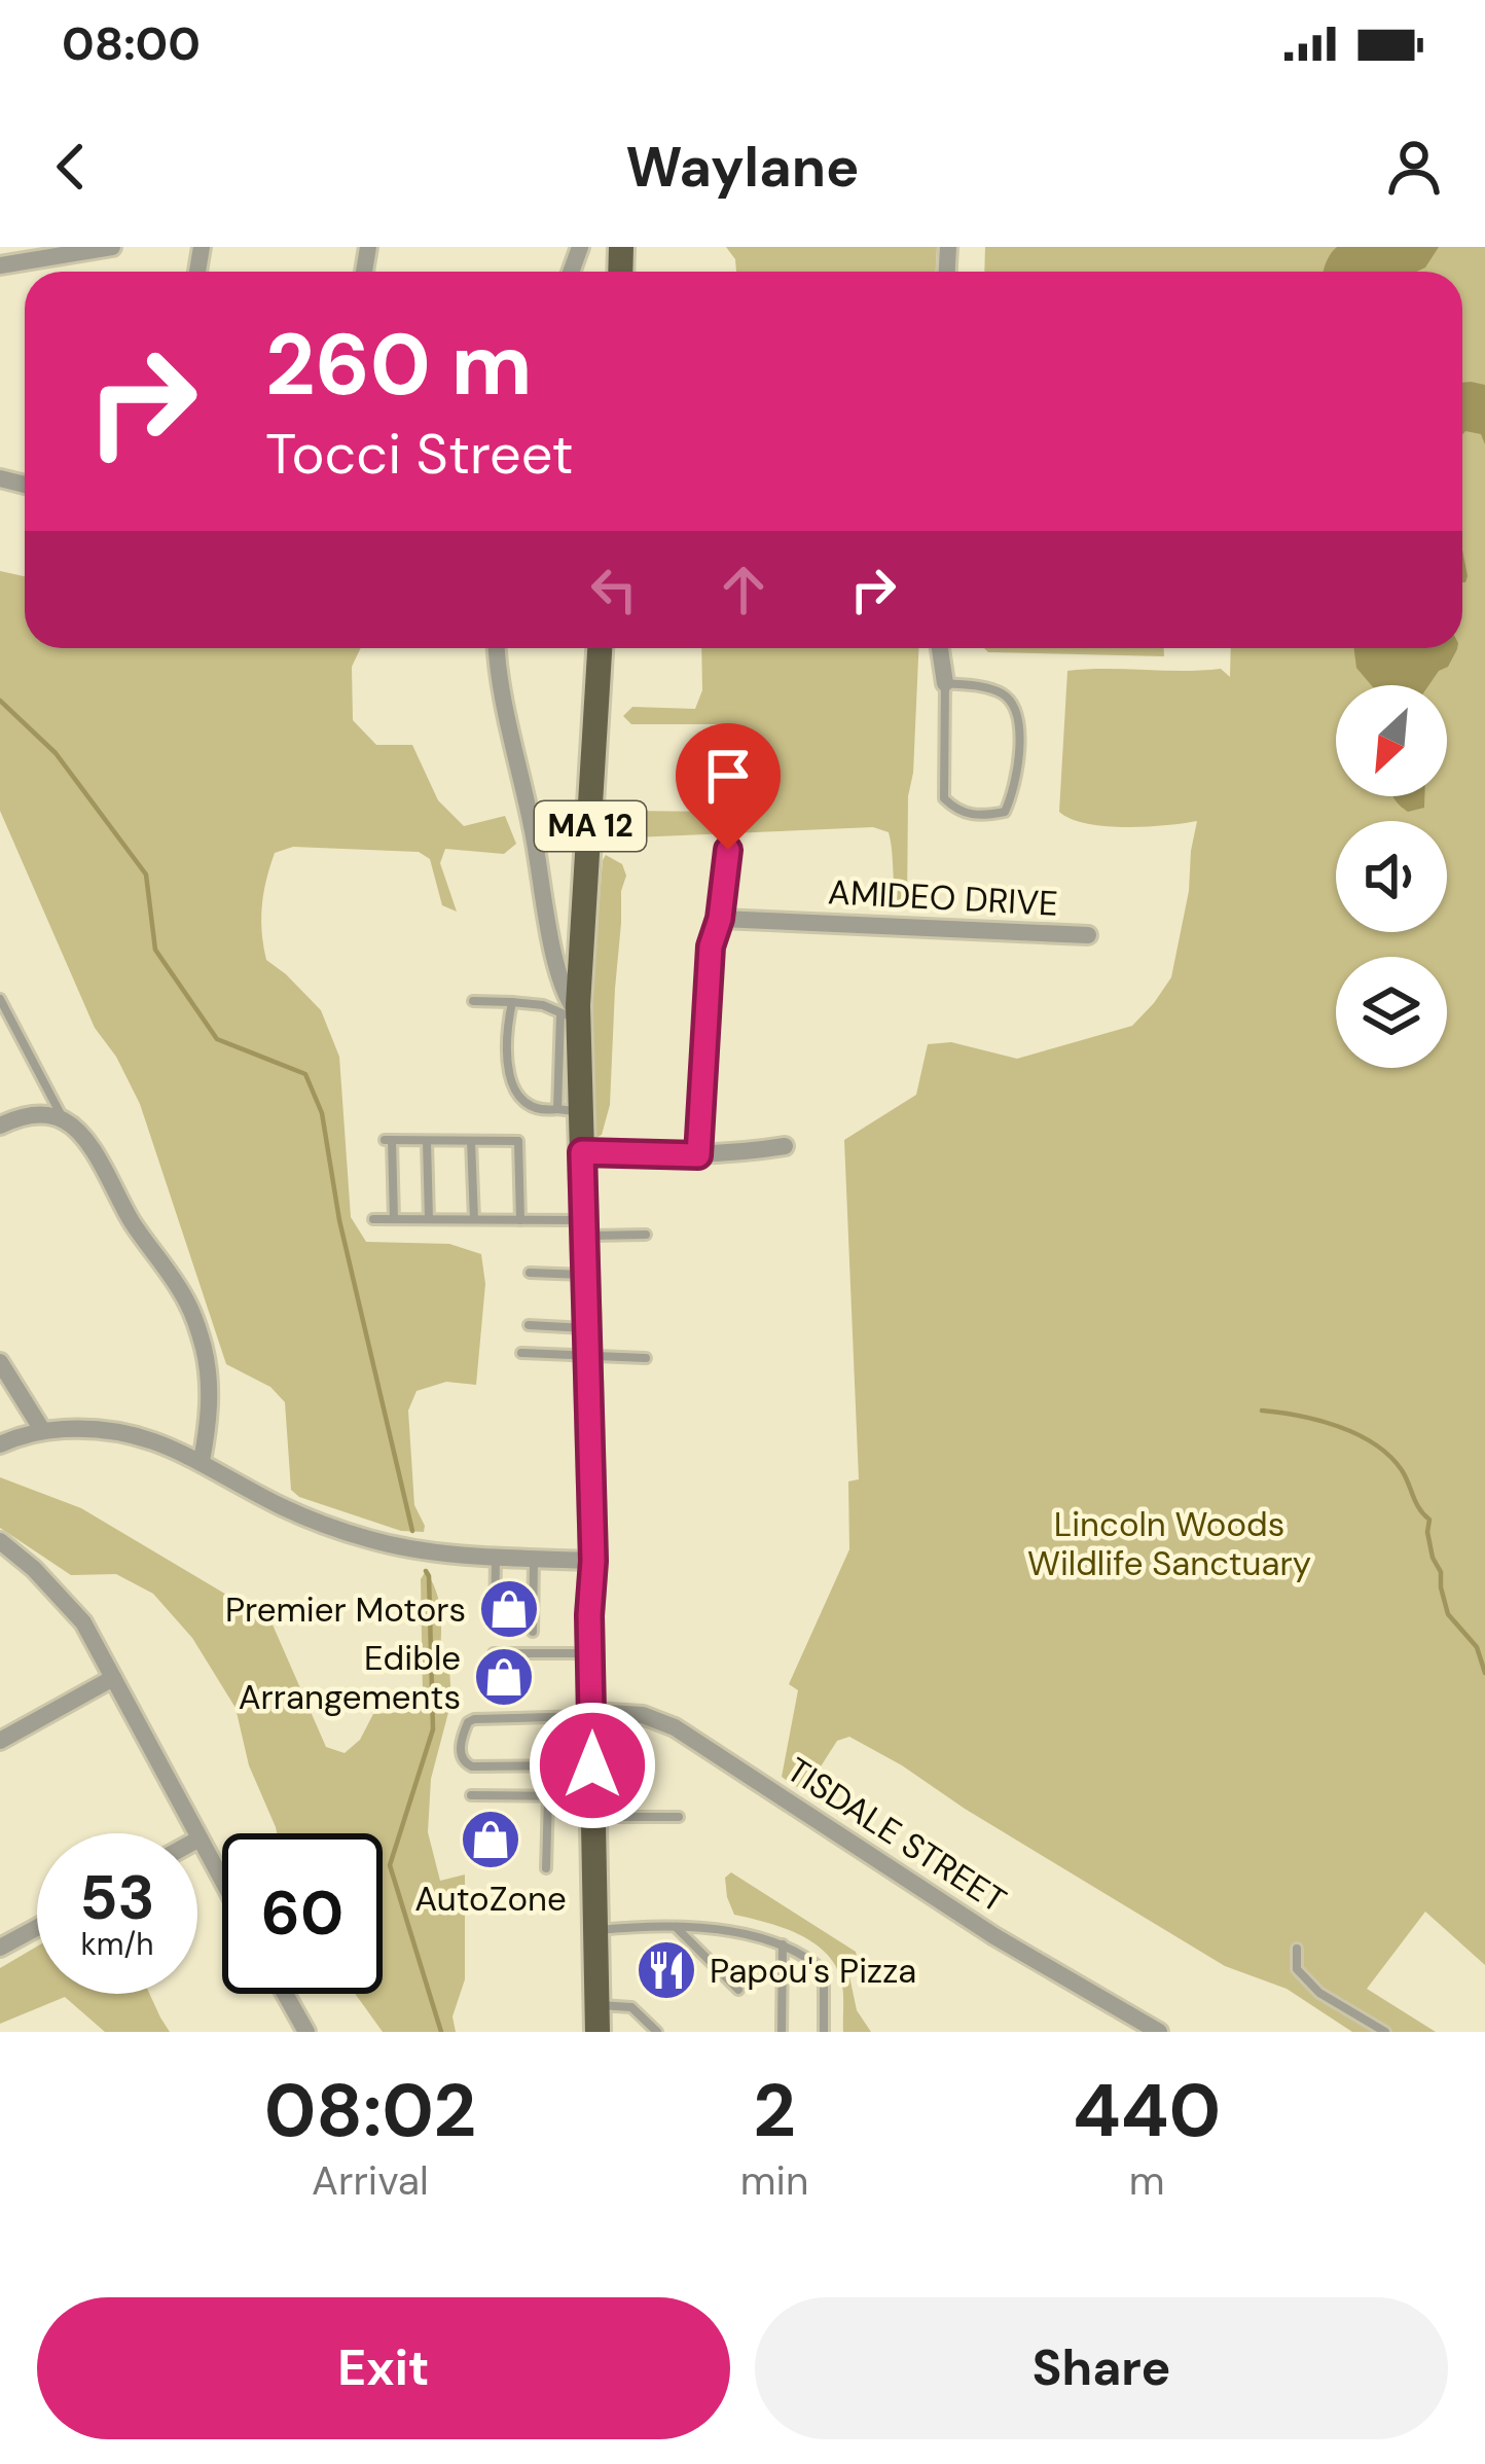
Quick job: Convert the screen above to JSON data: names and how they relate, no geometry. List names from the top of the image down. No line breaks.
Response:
{"streets":{"main road":["MA 12"],"street":["AMIDEO DRIVE","TISDALE STREET"]},"crossings":[["MA 12","TISDALE STREET"]],"parks":["Lincoln Woods Wildlife Sanctuary"],"places":{"shop":["Premier Motors","Edible Arrangements","AutoZone"],"restaurant":["Papou's Pizza"]},"north":"bottom left","page":{"status":"08:00","header":"Waylane","turn":["260 m","Tocci Street"],"speed":"53 km/h","limit":"60","eta":["08:02","Arrival","2","min","440","m"],"buttons":["Exit","Share"]}}
